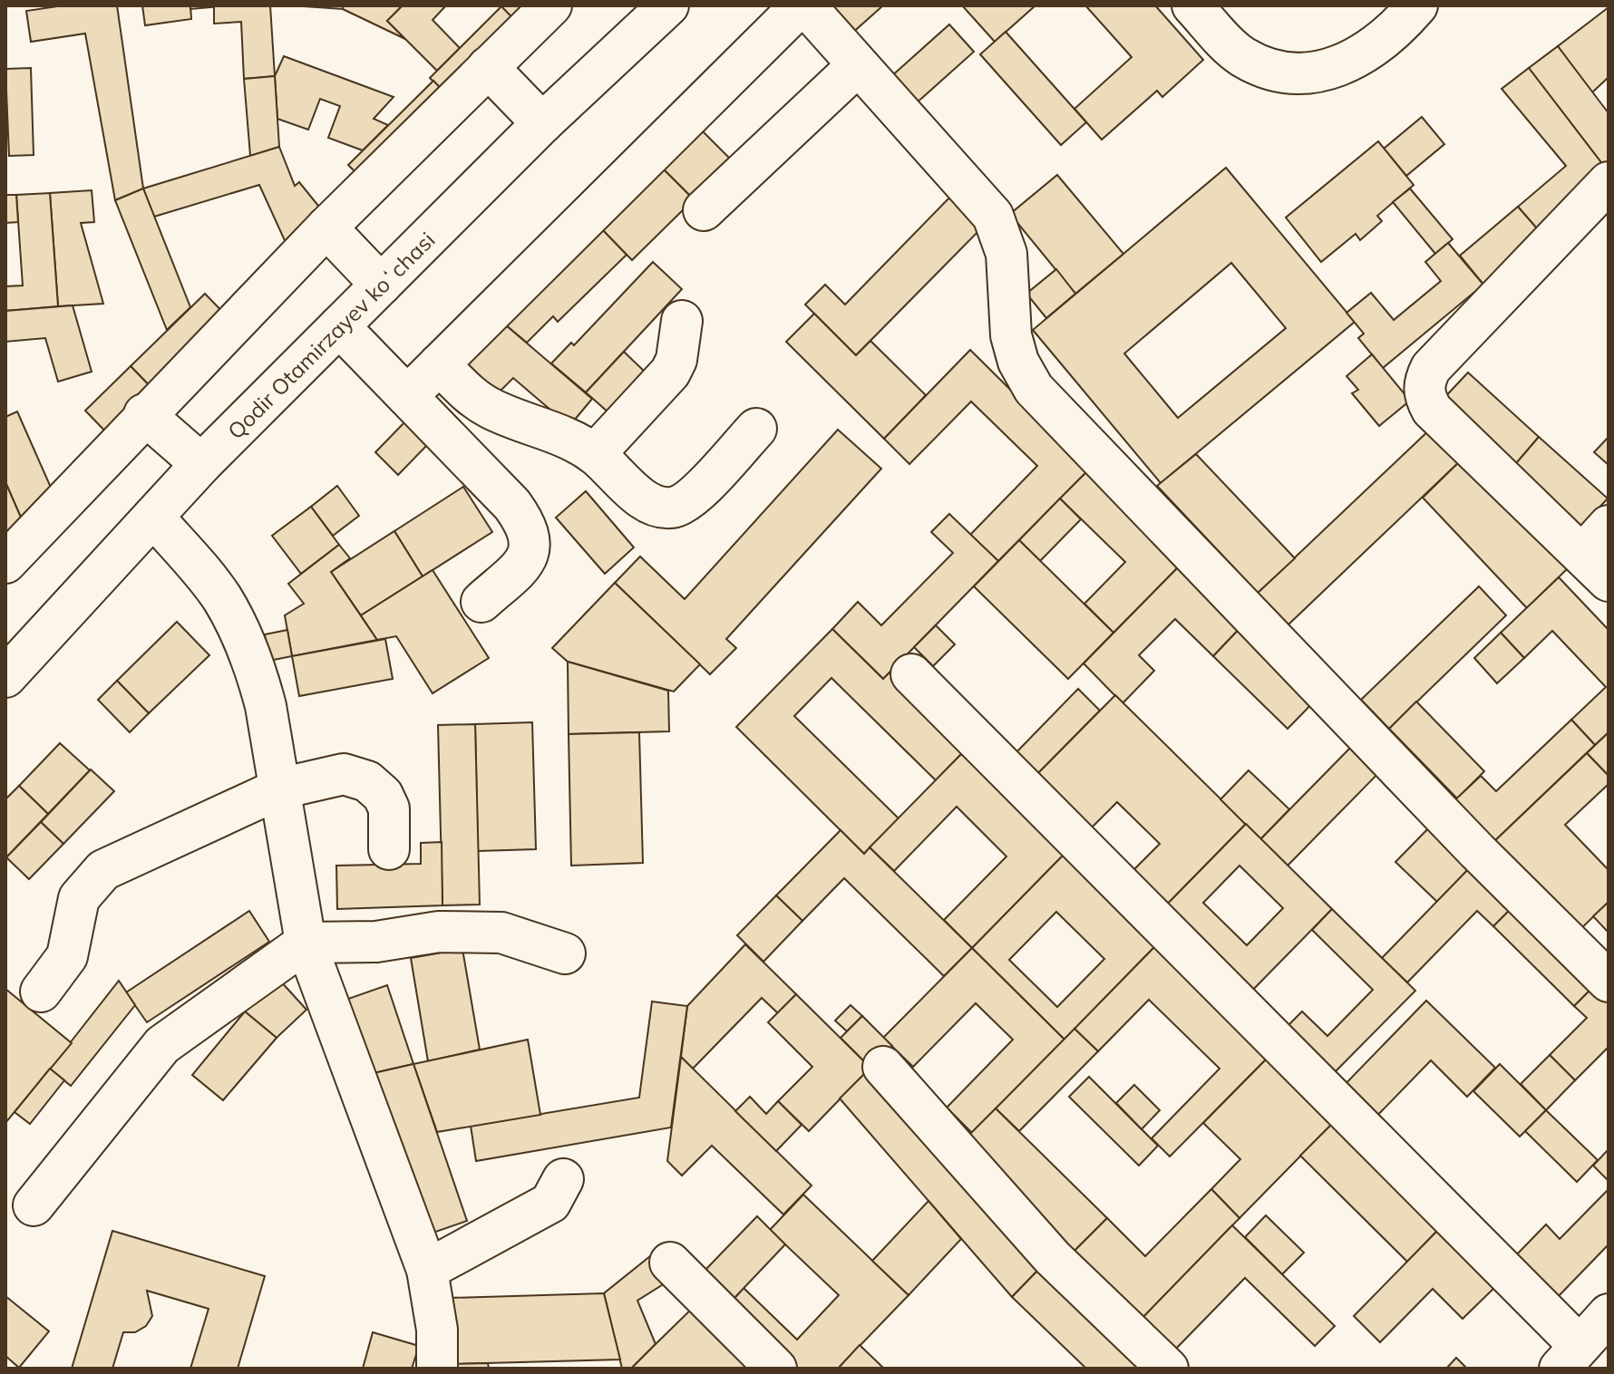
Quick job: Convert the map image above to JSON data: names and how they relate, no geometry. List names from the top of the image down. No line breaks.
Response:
{"streets":{"street":["Qodir Otamirzayev koʻchasi"]}}
